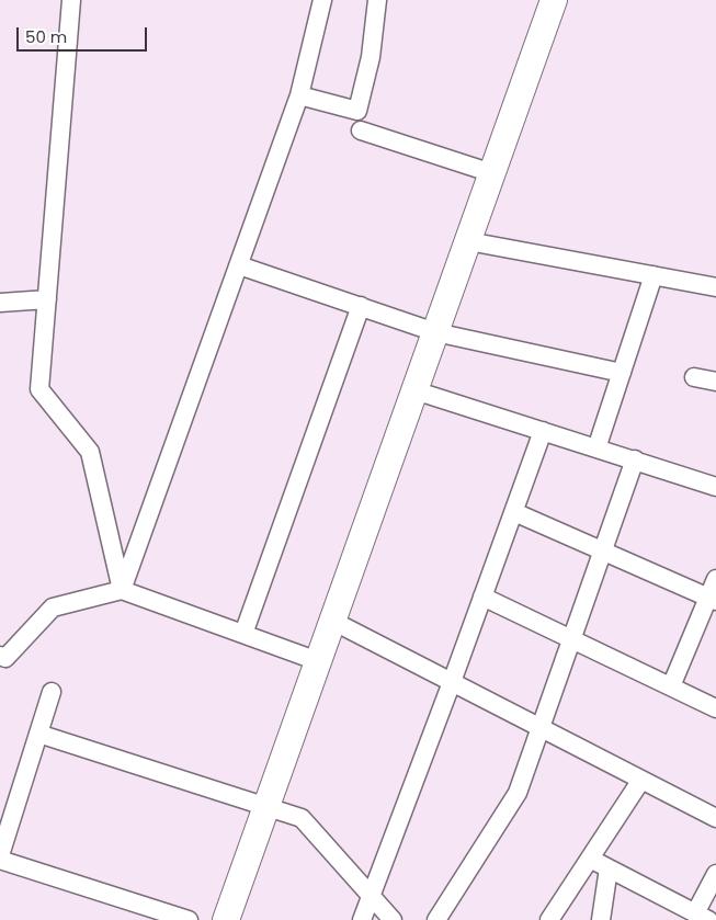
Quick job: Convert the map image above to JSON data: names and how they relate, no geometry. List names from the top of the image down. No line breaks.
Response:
{"scale_bar":"50 m"}
